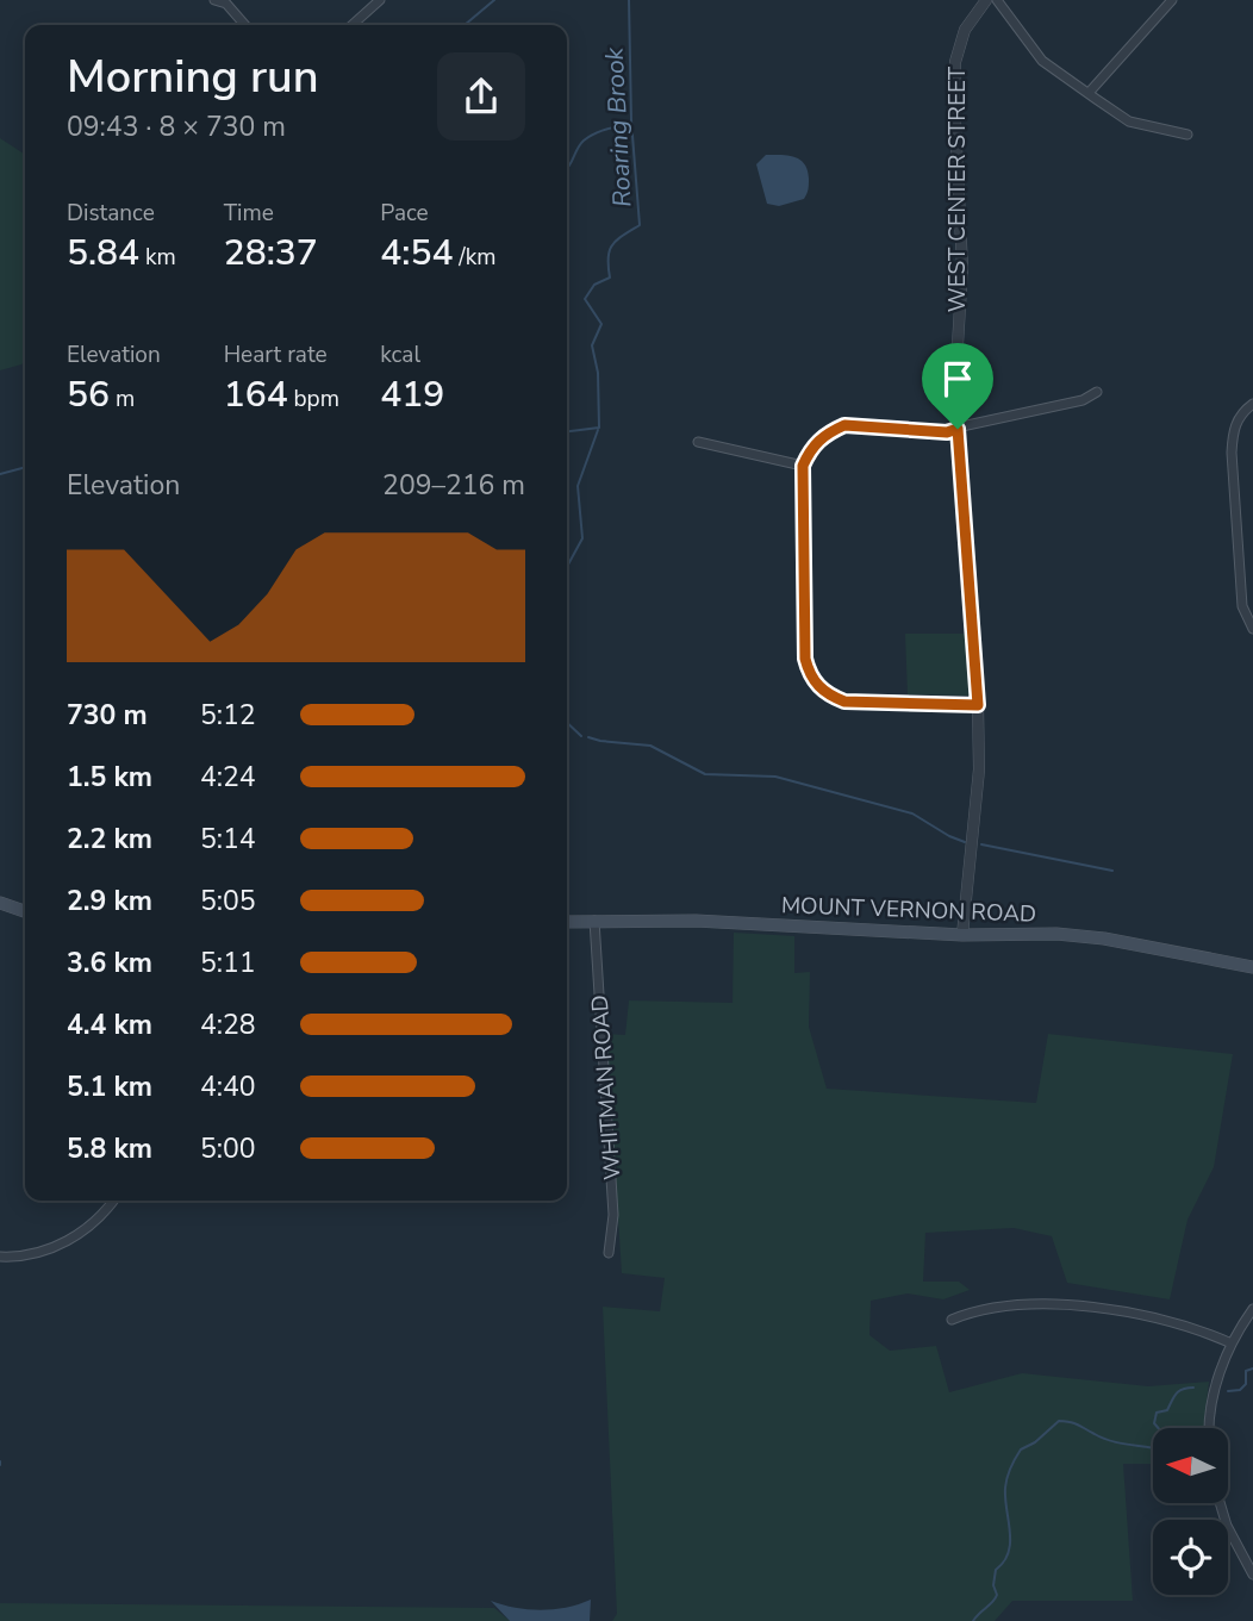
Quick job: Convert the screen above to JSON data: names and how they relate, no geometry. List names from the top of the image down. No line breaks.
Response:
{"streets":{"main road":["MOUNT VERNON ROAD"],"street":["WEST CENTER STREET","WHITMAN ROAD"]},"crossings":[["WEST CENTER STREET","MOUNT VERNON ROAD"],["MOUNT VERNON ROAD","WHITMAN ROAD"]],"water":["Roaring Brook"],"north":"left","page":{"heading":["Morning run","09:43 · 8 × 730 m"],"stats":[["Distance","5.84 km"],["Time","28:37"],["Pace","4:54 /km"],["Elevation","56 m"],["Heart rate","164 bpm"],["kcal","419"]],"chart":["Elevation","209–216 m"],"list":[{"name":"730 m","note":"5:12"},{"name":"1.5 km","note":"4:24"},{"name":"2.2 km","note":"5:14"},{"name":"2.9 km","note":"5:05"},{"name":"3.6 km","note":"5:11"},{"name":"4.4 km","note":"4:28"},{"name":"5.1 km","note":"4:40"},{"name":"5.8 km","note":"5:00"}]}}
